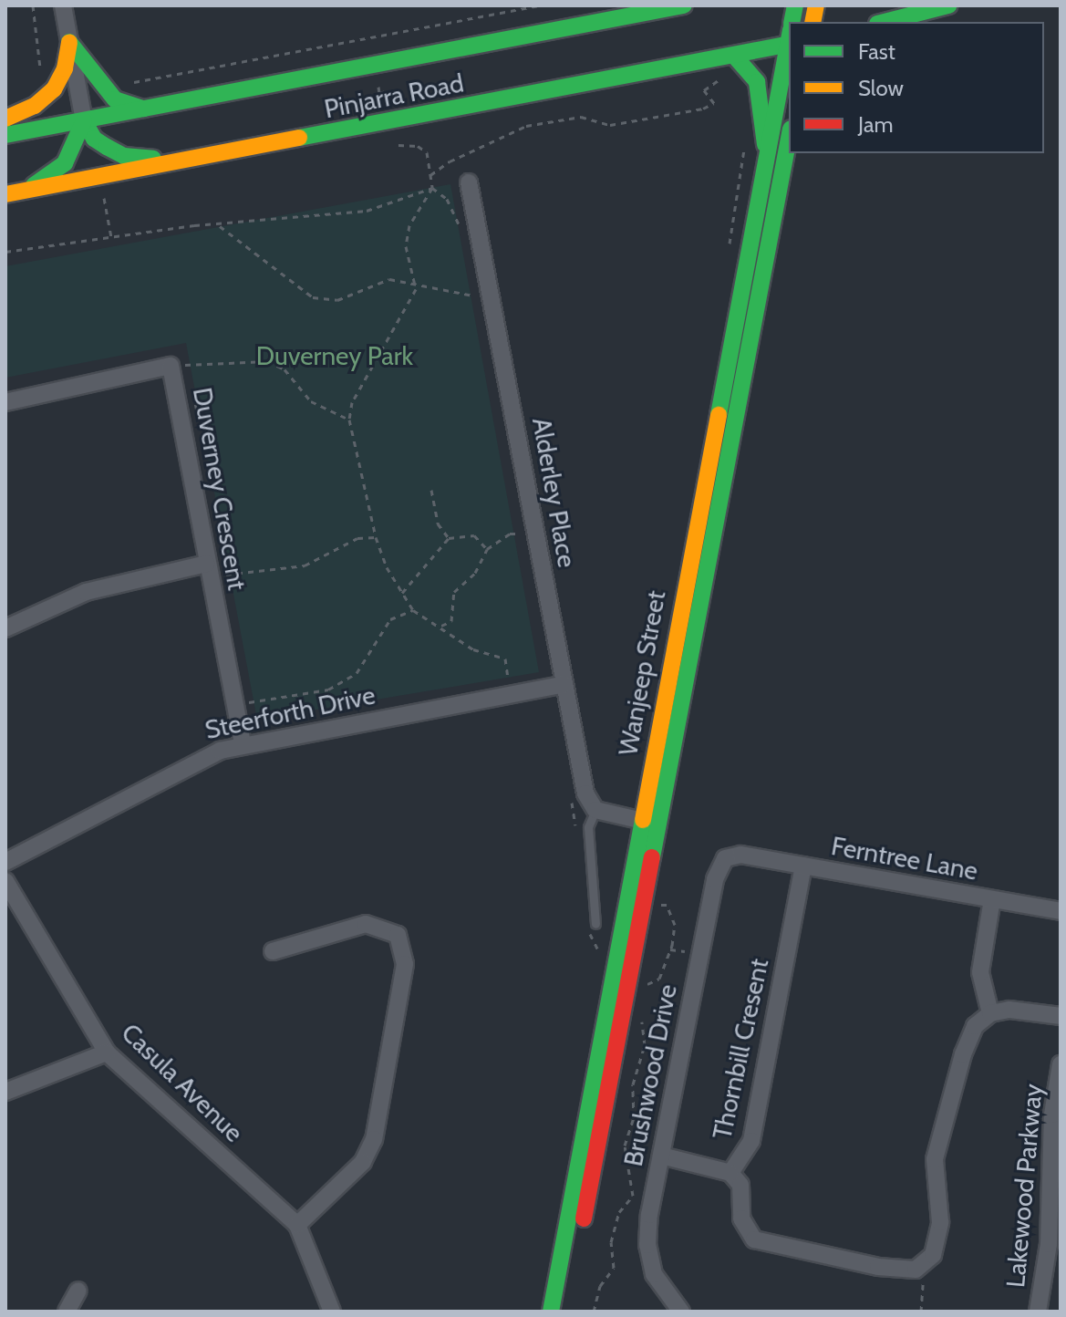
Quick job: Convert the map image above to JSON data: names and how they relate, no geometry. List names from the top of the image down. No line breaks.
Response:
{"streets":{"main road":["Pinjarra Road","Wanjeep Street"],"street":["Duverney Crescent","Alderley Place","Steerforth Drive","Ferntree Lane","Thornbill Cresent","Brushwood Drive","Casula Avenue","Lakewood Parkway"]},"crossings":[["Duverney Crescent","Steerforth Drive"],["Alderley Place","Steerforth Drive"],["Ferntree Lane","Thornbill Cresent"],["Ferntree Lane","Brushwood Drive"]],"parks":["Duverney Park"],"legend":["Fast","Slow","Jam"]}
